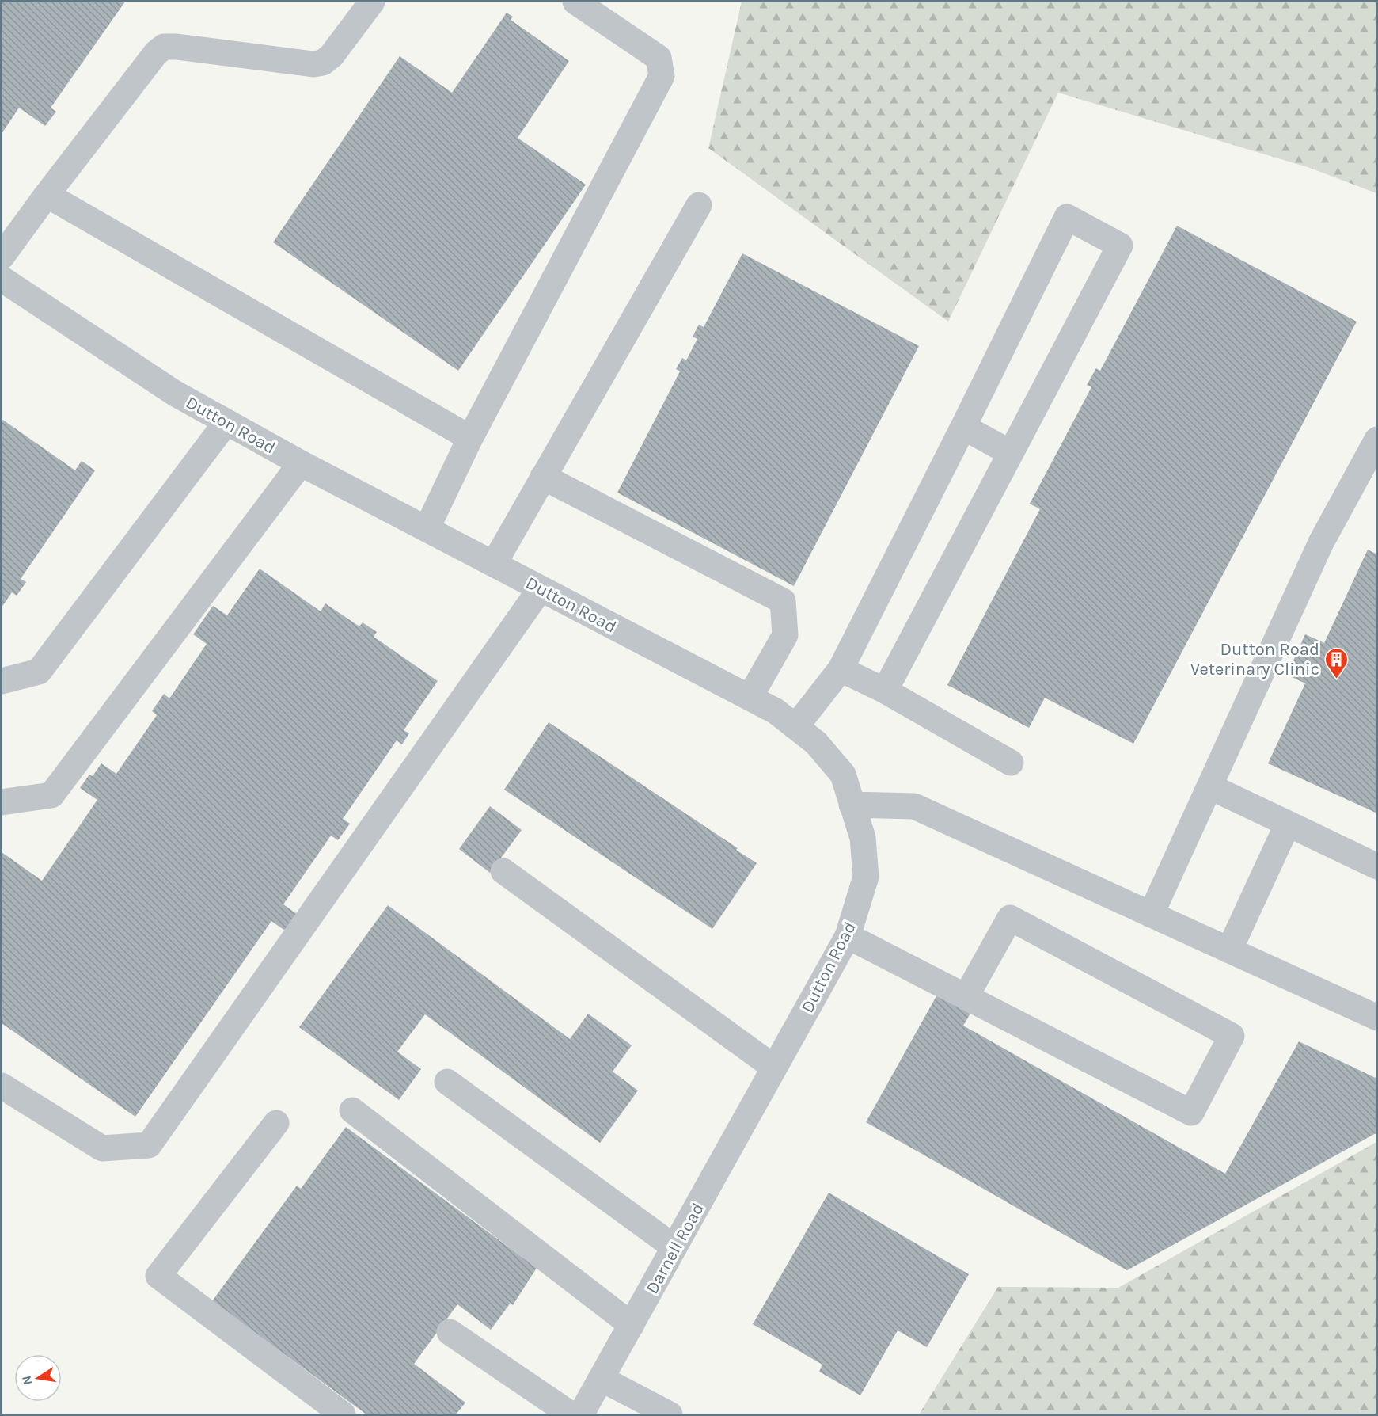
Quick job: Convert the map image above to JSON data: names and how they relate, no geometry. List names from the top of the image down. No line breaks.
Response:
{"streets":{"street":["Dutton Road","Darnell Road"]},"crossings":[["Dutton Road","Darnell Road"]],"places":{"building":["Dutton Road Veterinary Clinic"]},"north":"left"}
